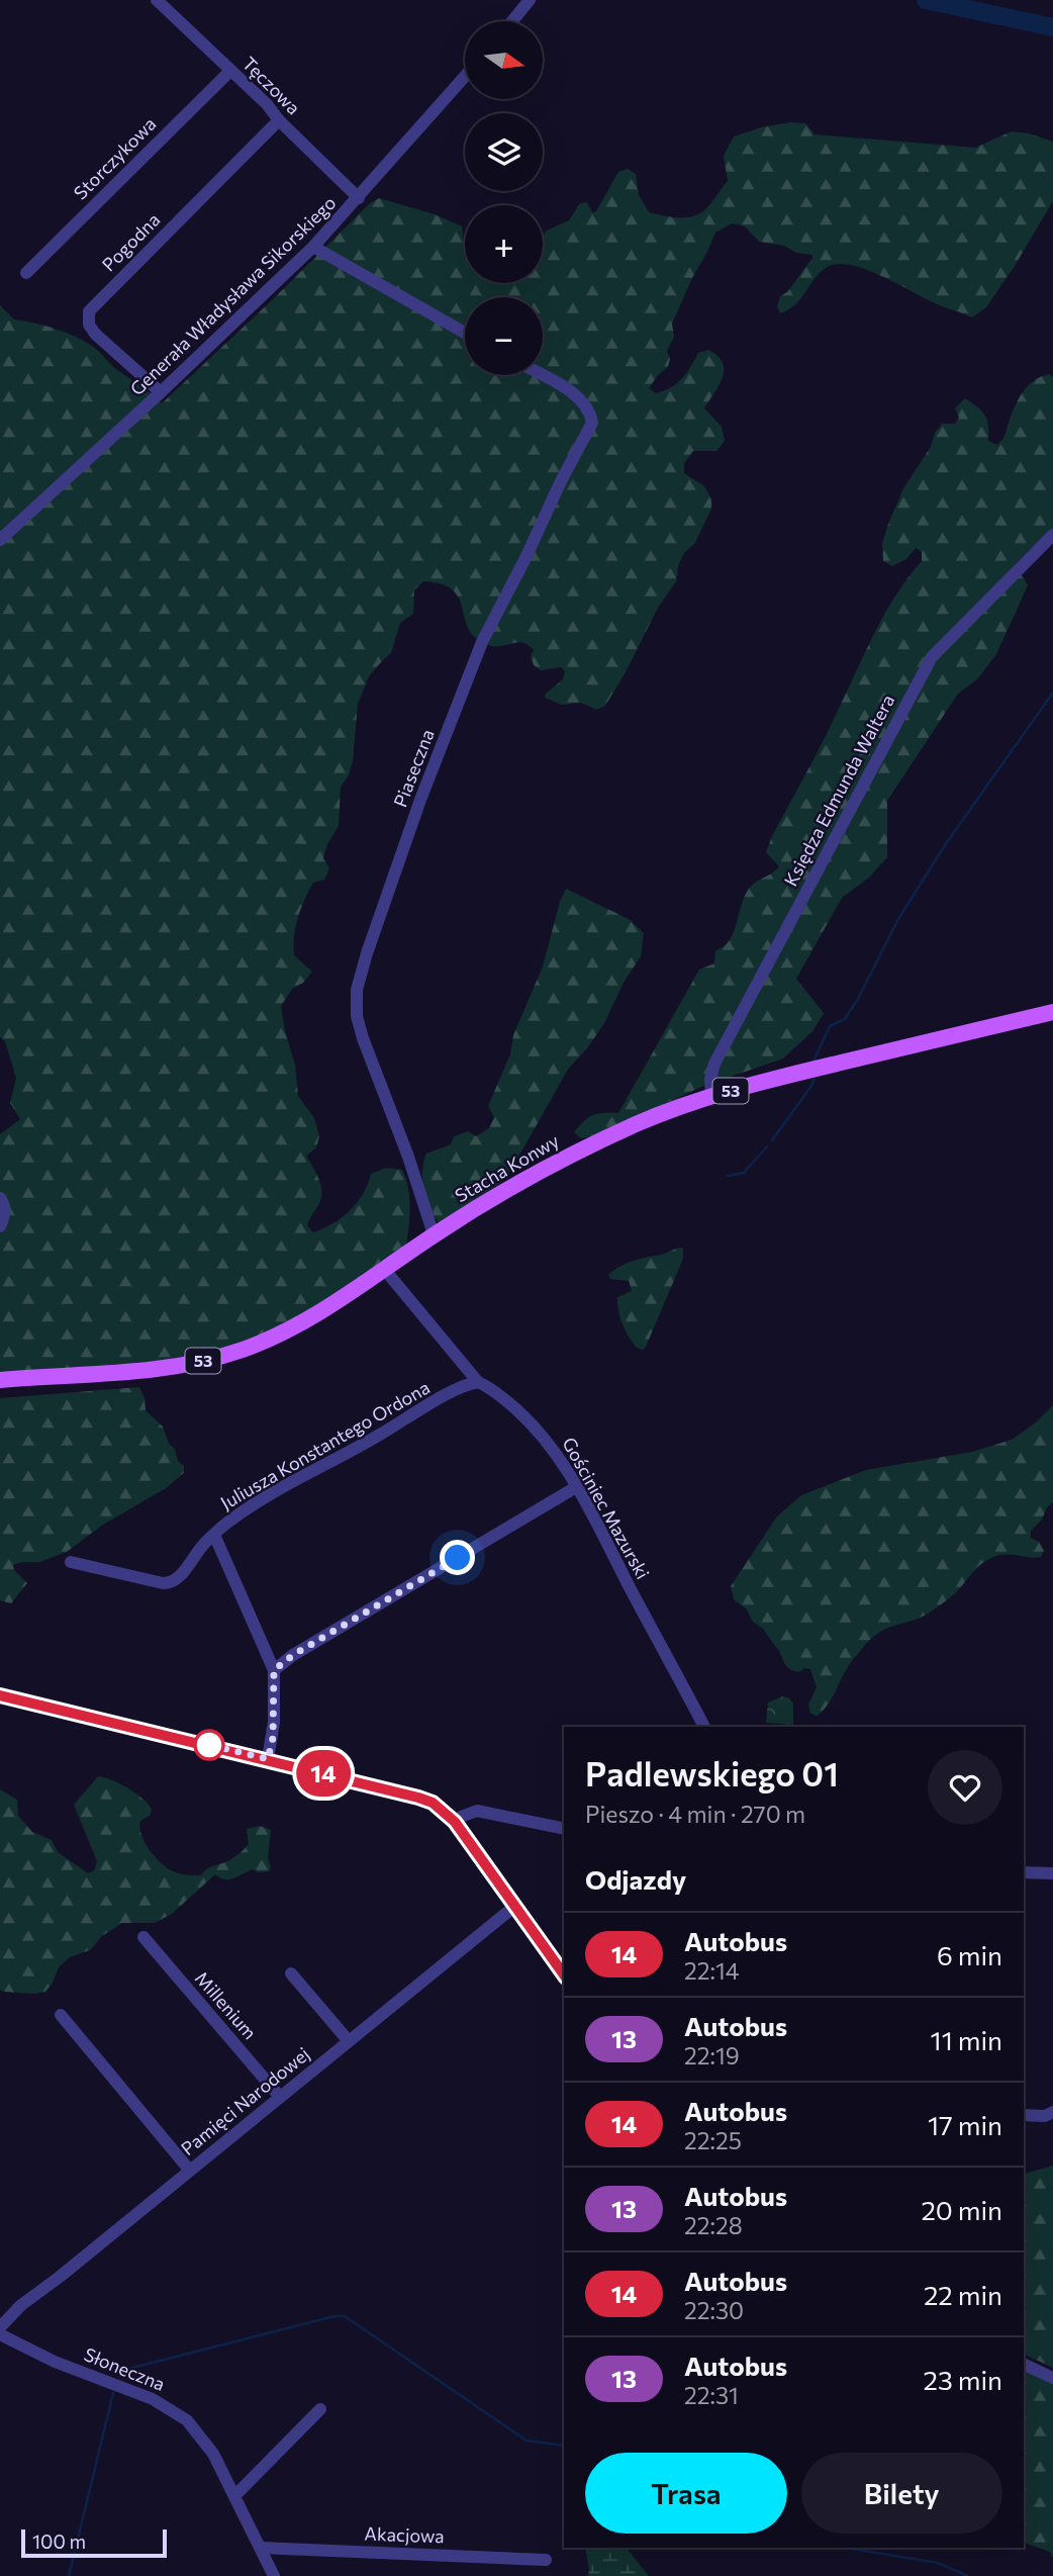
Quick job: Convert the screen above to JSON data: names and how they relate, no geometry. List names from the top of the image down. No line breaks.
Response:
{"streets":{"main road":["53","Stacha Konwy"],"street":["Tęczowa","Storczykowa","Pogodna","Generała Władysława Sikorskiego","Piaseczna","Księdza Edmunda Waltera","Juliusza Konstantego Ordona","Gościniec Mazurski","Millenium","Pamięci Narodowej","Słoneczna","Akacjowa"]},"crossings":[["Tęczowa","Storczykowa"],["Tęczowa","Pogodna"],["Tęczowa","Generała Władysława Sikorskiego"],["Pogodna","Generała Władysława Sikorskiego"],["Piaseczna","Stacha Konwy"],["Księdza Edmunda Waltera","Stacha Konwy"],["Stacha Konwy","Gościniec Mazurski"],["Juliusza Konstantego Ordona","Gościniec Mazurski"],["Millenium","Pamięci Narodowej"],["Słoneczna","Akacjowa"]],"lines":["bus line 14"],"scale_bar":"100 m","north":"right","page":{"on_map":"14","map_buttons":["+","−"],"heading":[["Padlewskiego 01","Pieszo · 4 min · 270 m"],"Odjazdy"],"list":[{"mark":"14","name":"Autobus","note":"22:14","value":"6 min"},{"mark":"13","name":"Autobus","note":"22:19","value":"11 min"},{"mark":"14","name":"Autobus","note":"22:25","value":"17 min"},{"mark":"13","name":"Autobus","note":"22:28","value":"20 min"},{"mark":"14","name":"Autobus","note":"22:30","value":"22 min"},{"mark":"13","name":"Autobus","note":"22:31","value":"23 min"}],"buttons":["Trasa","Bilety"],"scale":"100 m"}}
